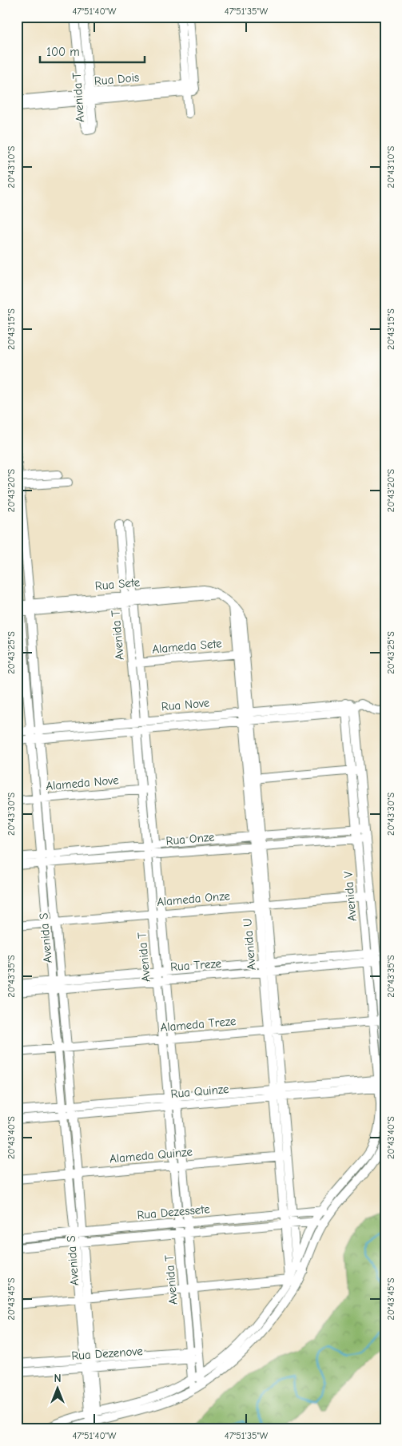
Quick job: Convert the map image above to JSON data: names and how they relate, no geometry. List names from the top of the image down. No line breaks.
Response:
{"streets":{"street":["Rua Dois","Avenida T","Rua Sete","Alameda Sete","Rua Nove","Alameda Nove","Rua Onze","Avenida V","Alameda Onze","Avenida S","Avenida U","Rua Treze","Alameda Treze","Rua Quinze","Alameda Quinze","Rua Dezessete","Rua Dezenove"]},"crossings":[["Rua Dois","Avenida T"],["Avenida T","Rua Sete"],["Avenida T","Alameda Sete"],["Avenida T","Rua Nove"],["Avenida T","Alameda Nove"],["Avenida T","Rua Onze"],["Avenida T","Alameda Onze"],["Avenida T","Rua Treze"],["Avenida T","Alameda Treze"],["Avenida T","Rua Quinze"],["Avenida T","Alameda Quinze"],["Avenida T","Rua Dezessete"],["Avenida T","Rua Dezenove"],["Rua Sete","Avenida S"],["Rua Sete","Avenida U"],["Alameda Sete","Avenida U"],["Rua Nove","Avenida V"],["Rua Nove","Avenida S"],["Rua Nove","Avenida U"],["Alameda Nove","Avenida S"],["Rua Onze","Avenida V"],["Rua Onze","Avenida S"],["Rua Onze","Avenida U"],["Avenida V","Alameda Onze"],["Avenida V","Avenida U"],["Avenida V","Rua Treze"],["Avenida V","Alameda Treze"],["Avenida V","Rua Quinze"],["Avenida V","Rua Dezessete"],["Alameda Onze","Avenida S"],["Alameda Onze","Avenida U"],["Avenida S","Rua Treze"],["Avenida S","Alameda Treze"],["Avenida S","Rua Quinze"],["Avenida S","Alameda Quinze"],["Avenida S","Rua Dezessete"],["Avenida S","Rua Dezenove"],["Avenida U","Rua Treze"],["Avenida U","Alameda Treze"],["Avenida U","Rua Quinze"],["Avenida U","Alameda Quinze"],["Avenida U","Rua Dezessete"]],"scale_bar":"100 m","north":"top","coordinates":["47°51'40\"W","47°51'35\"W","20°43'10\"S","20°43'15\"S","20°43'20\"S","20°43'25\"S","20°43'30\"S","20°43'35\"S","20°43'40\"S","20°43'45\"S"]}
